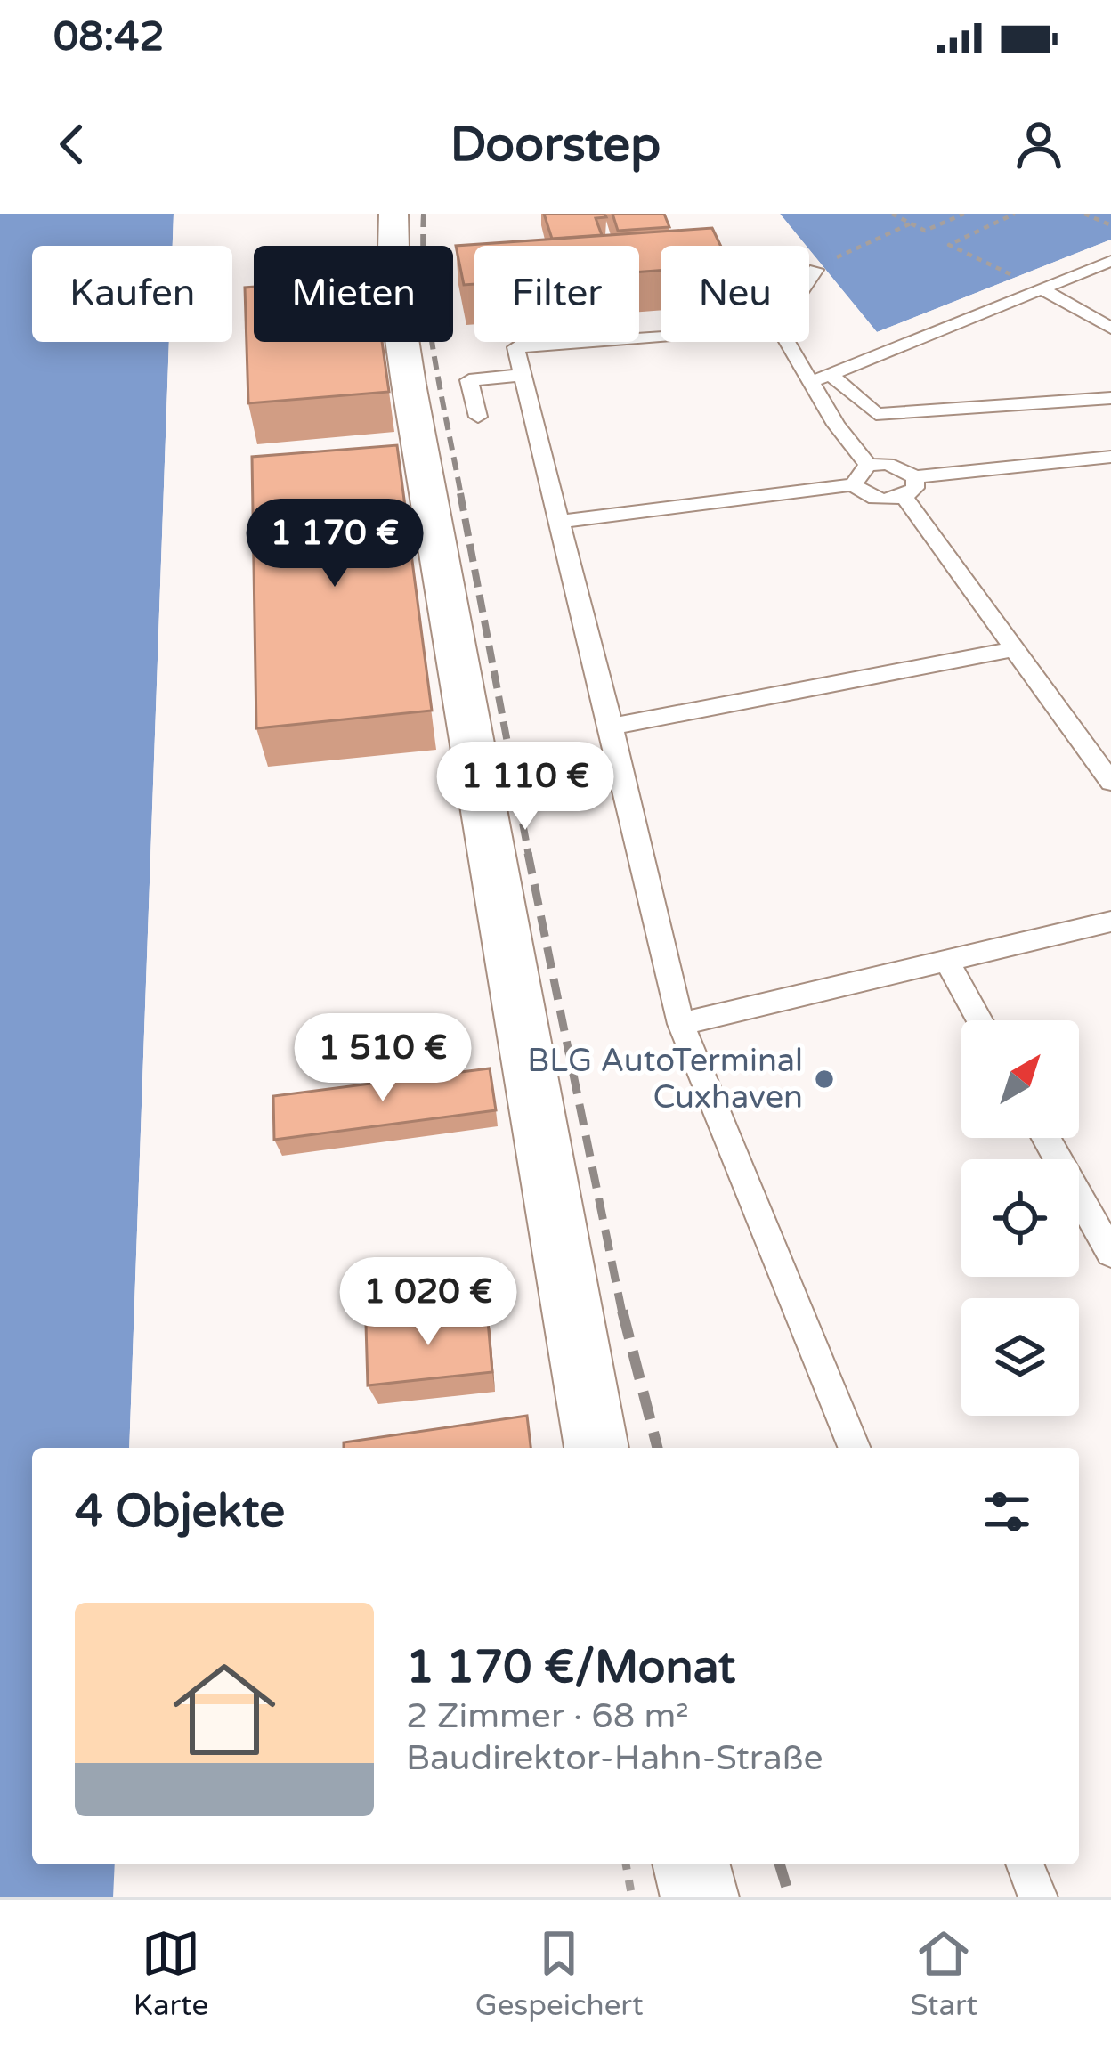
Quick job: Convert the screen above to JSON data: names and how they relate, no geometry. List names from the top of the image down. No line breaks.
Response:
{"places":["BLG AutoTerminal Cuxhaven"],"north":"top right","page":{"status":"08:42","header":"Doorstep","chip":["Kaufen","Mieten","Filter","Neu"],"price":["1 170 €","1 110 €","1 510 €","1 020 €"],"heading":"4 Objekte","list":[{"name":"1 170 €/Monat","note":"2 Zimmer · 68 m² · Baudirektor-Hahn-Straße"}],"tabs":["Karte","Gespeichert","Start"]}}
